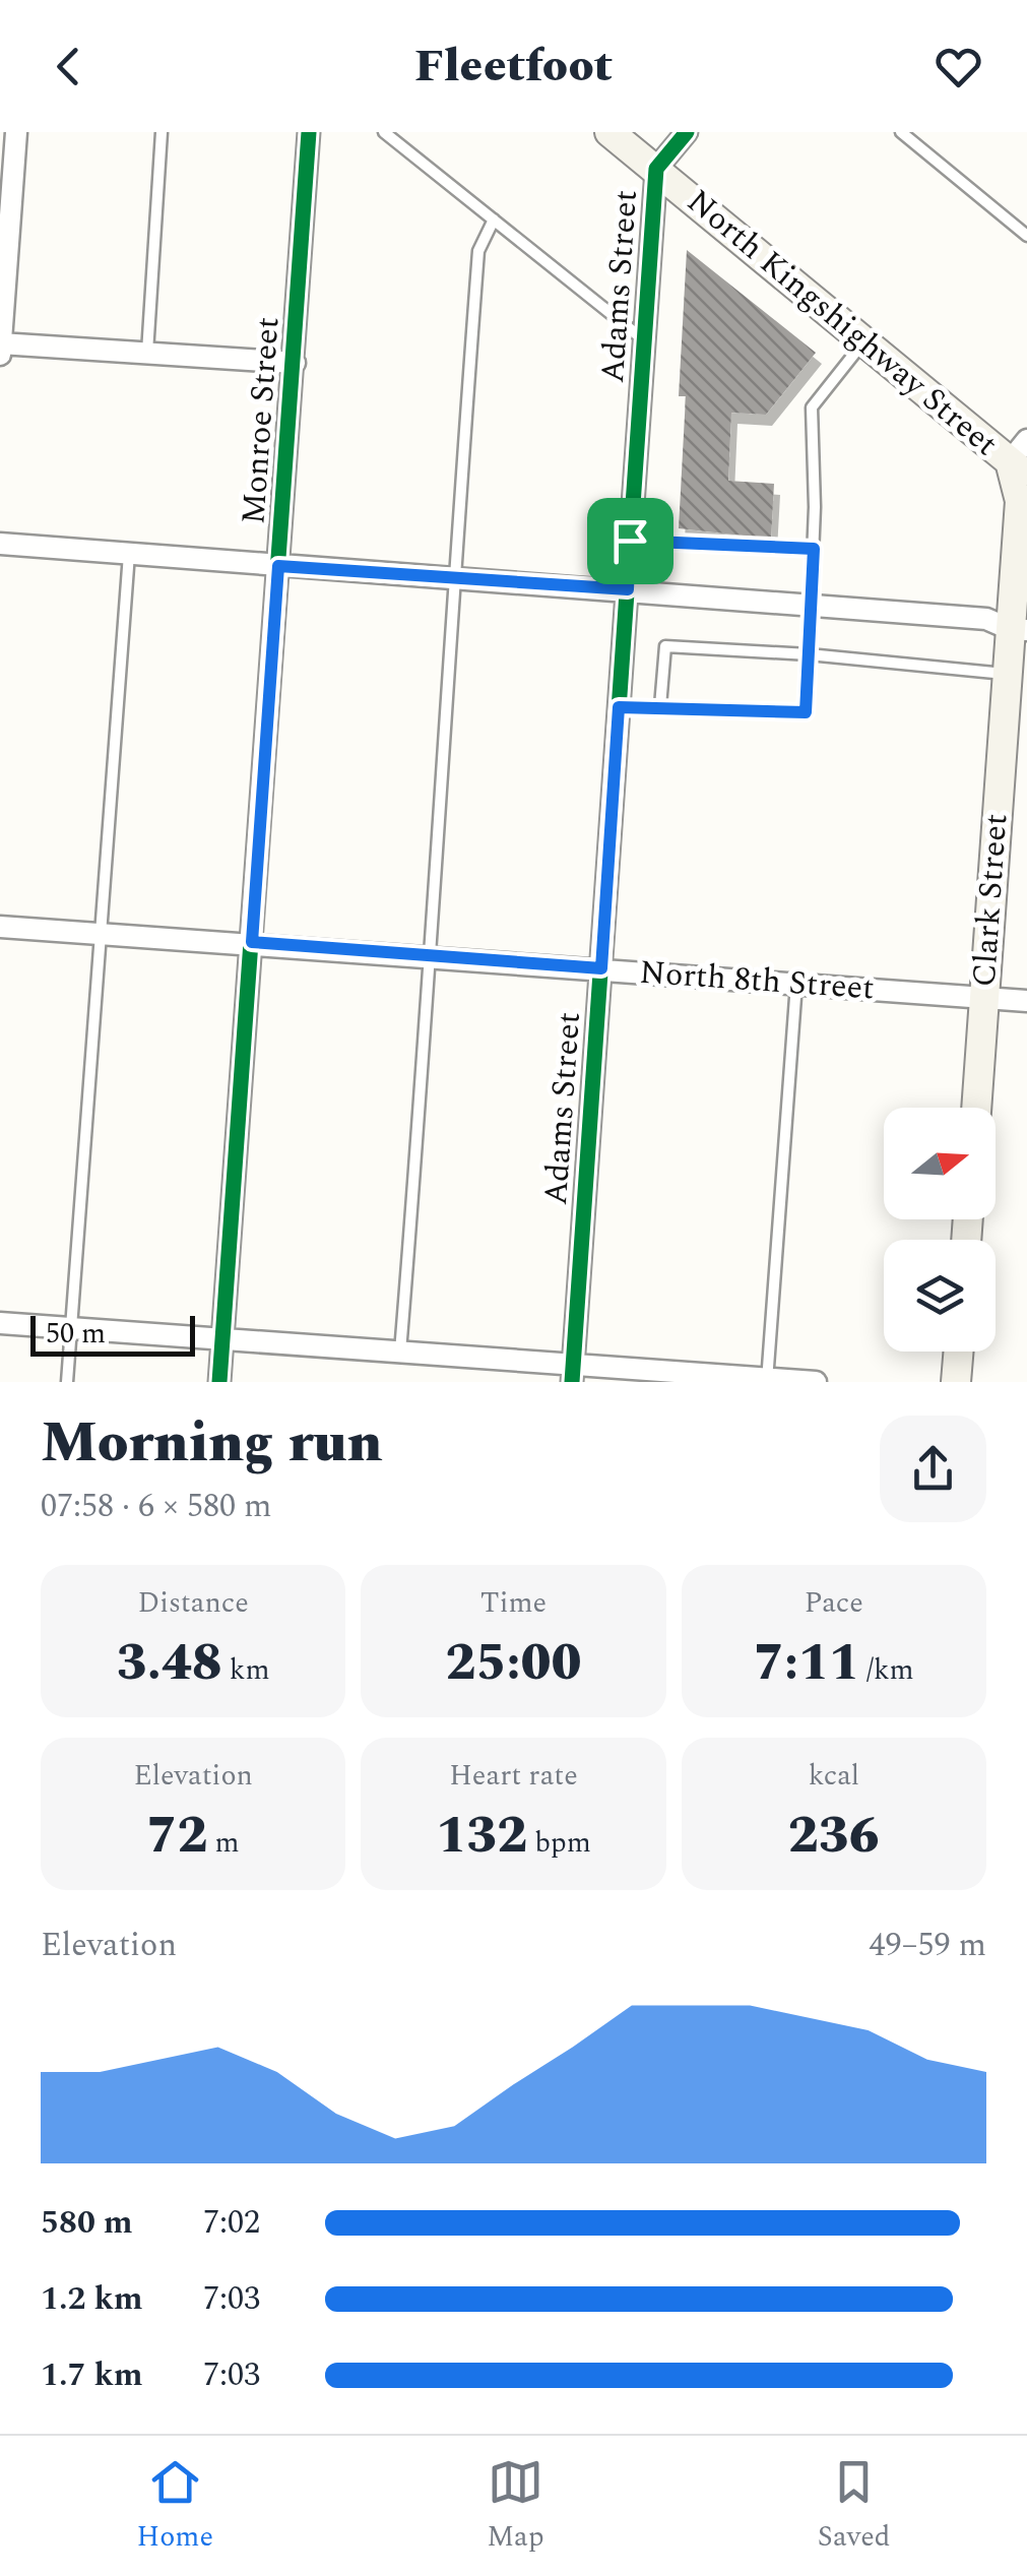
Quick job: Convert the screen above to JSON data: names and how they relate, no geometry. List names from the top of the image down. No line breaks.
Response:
{"streets":{"main road":["North Kingshighway Street","Clark Street"],"street":["Adams Street","Monroe Street","North 8th Street"]},"crossings":[["Adams Street","North Kingshighway Street"],["Adams Street","North 8th Street"],["North Kingshighway Street","Clark Street"],["Monroe Street","North 8th Street"],["Clark Street","North 8th Street"]],"scale_bar":"50 m","north":"right","page":{"header":"Fleetfoot","scale":"50 m","heading":["Morning run","07:58 · 6 × 580 m"],"stats":[["Distance","3.48 km"],["Time","25:00"],["Pace","7:11 /km"],["Elevation","72 m"],["Heart rate","132 bpm"],["kcal","236"]],"chart":["Elevation","49–59 m"],"list":[{"name":"580 m","note":"7:02"},{"name":"1.2 km","note":"7:03"},{"name":"1.7 km","note":"7:03"}],"tabs":["Home","Map","Saved"]}}
